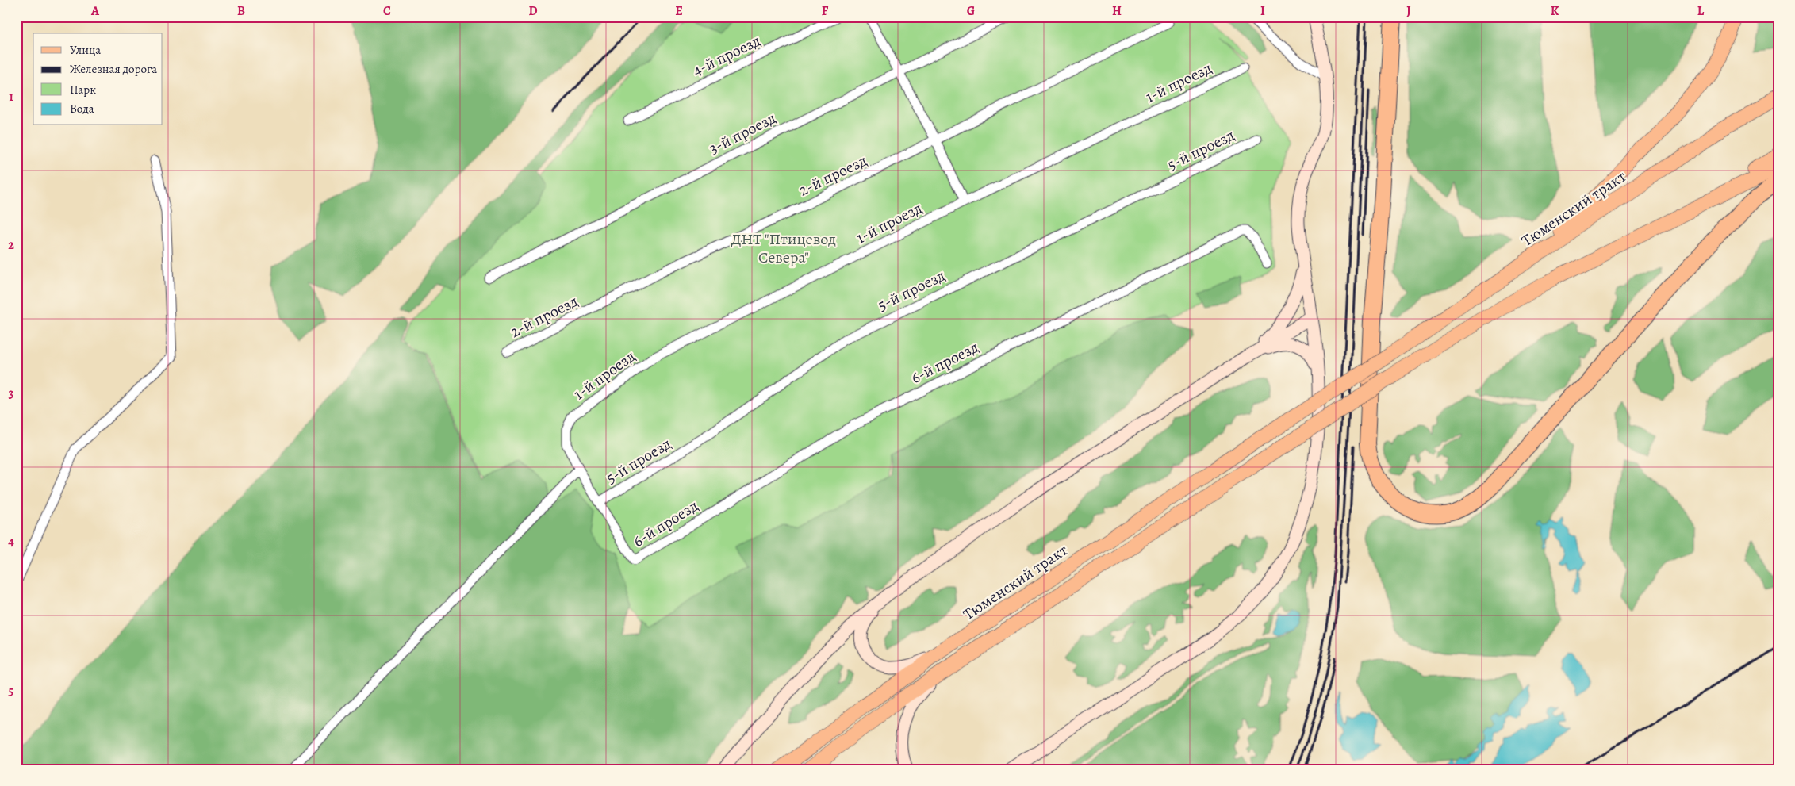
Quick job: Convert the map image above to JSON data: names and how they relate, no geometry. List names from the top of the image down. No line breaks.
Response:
{"streets":{"main road":["Тюменский тракт"],"street":["4-й проезд","1-й проезд","3-й проезд","5-й проезд","2-й проезд","6-й проезд"]},"crossings":[["5-й проезд","6-й проезд"]],"parks":["ДНТ \"Птицевод Севера\""],"legend":["Улица","Железная дорога","Парк","Вода"],"grid":{"columns":["A","B","C","D","E","F","G","H","I","J","K","L"],"rows":["1","2","3","4","5"]}}
